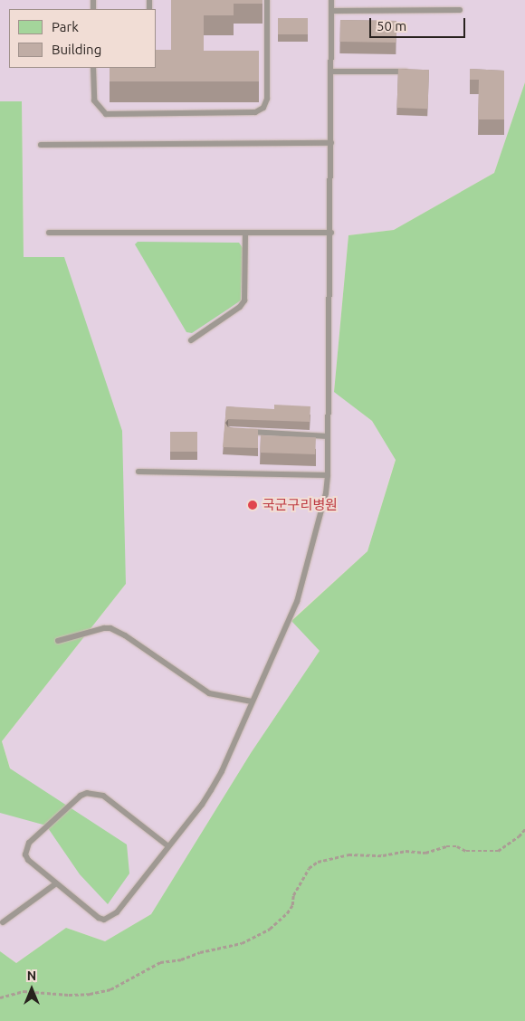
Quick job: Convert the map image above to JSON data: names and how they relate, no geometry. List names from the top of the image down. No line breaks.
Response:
{"places":["국군구리병원"],"legend":["Park","Building"],"scale_bar":"50 m","north":"top"}
